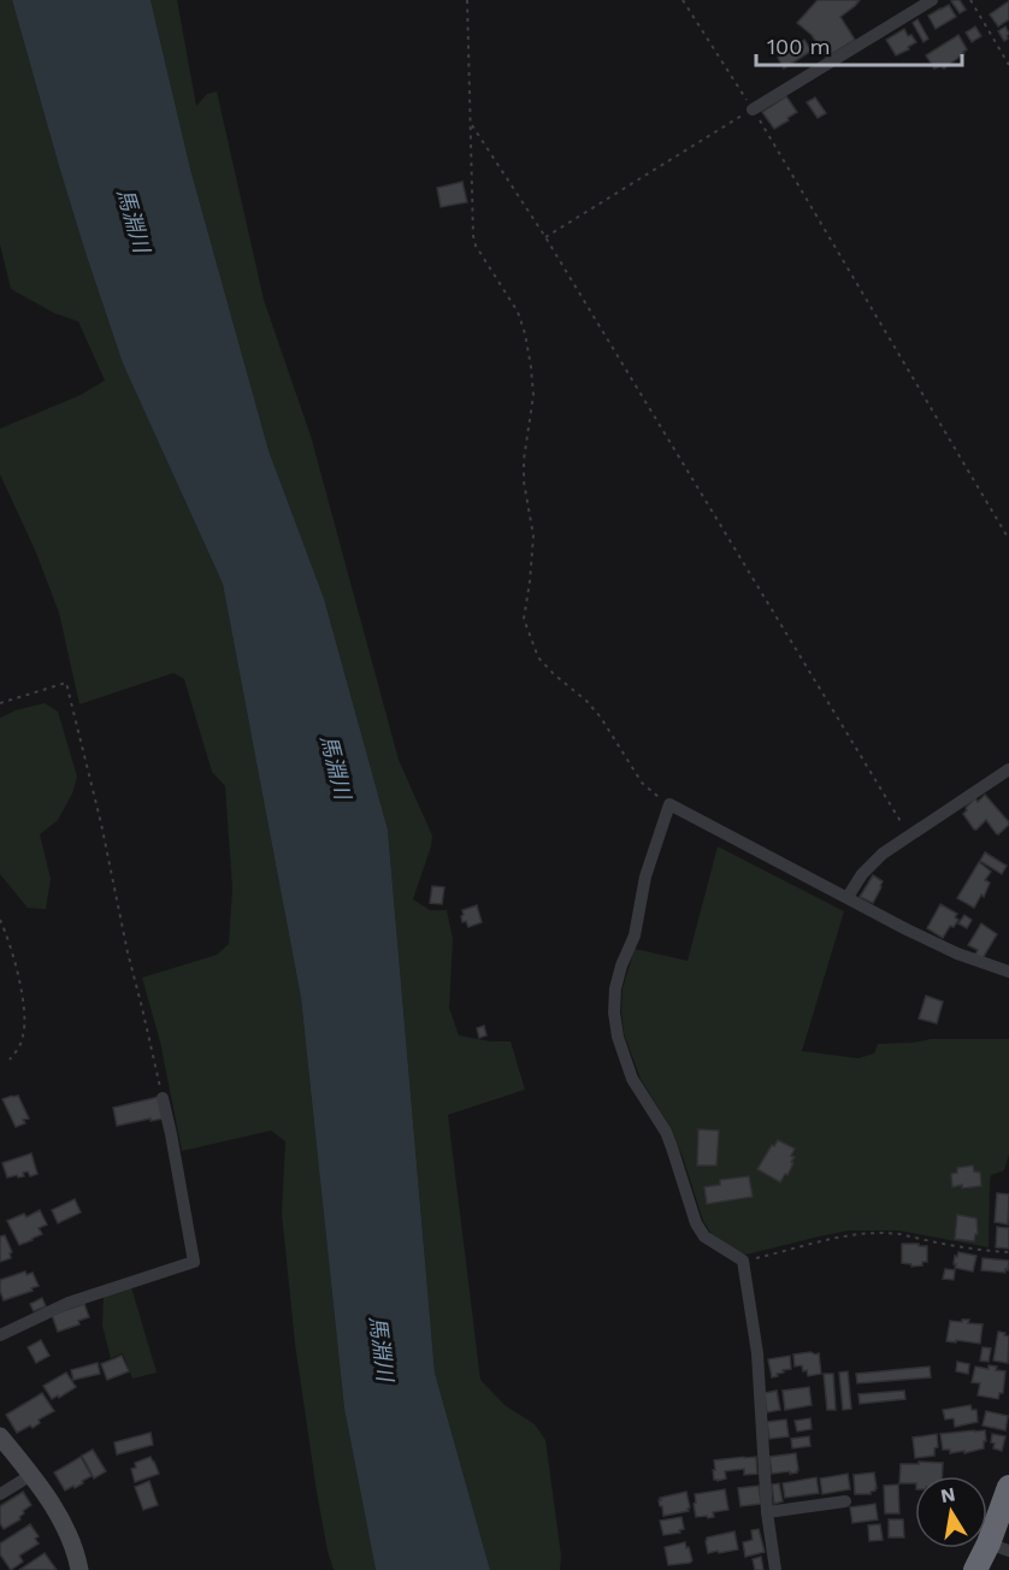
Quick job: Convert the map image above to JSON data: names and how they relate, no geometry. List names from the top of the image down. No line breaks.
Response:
{"water":["馬淵川"],"scale_bar":"100 m","north":"top"}
